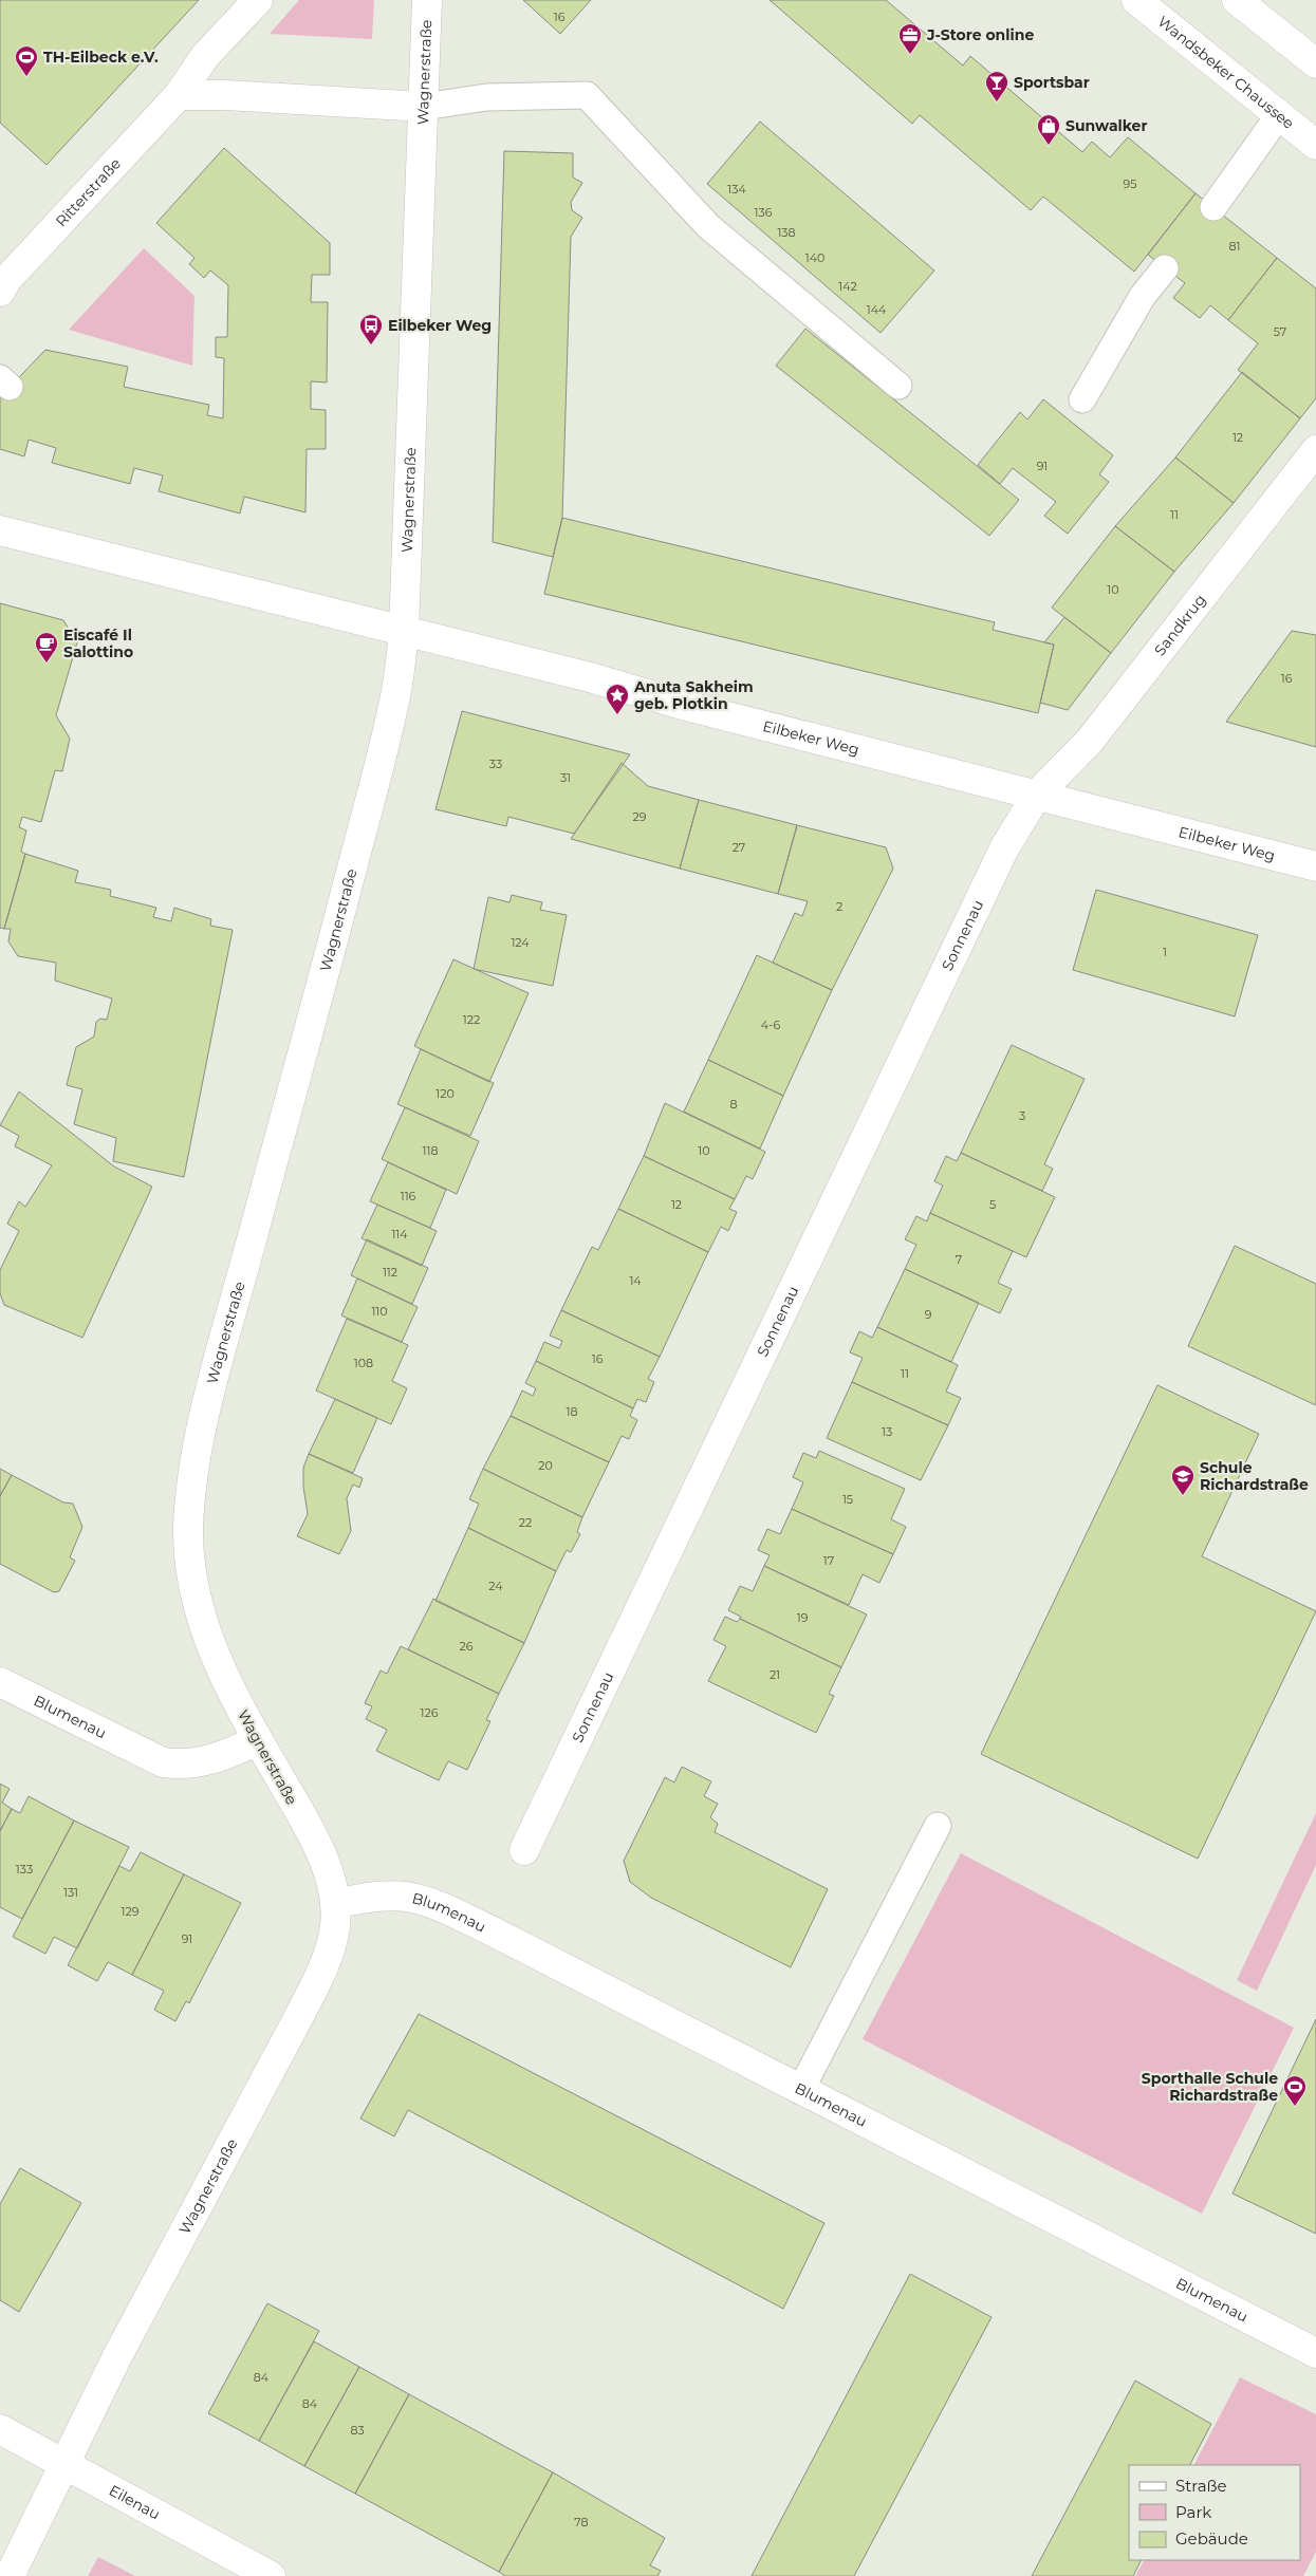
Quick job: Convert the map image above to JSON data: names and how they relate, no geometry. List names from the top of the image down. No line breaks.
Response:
{"streets":{"street":["Wagnerstraße","Wandsbeker Chaussee","Ritterstraße","Sandkrug","Eilbeker Weg","Sonnenau","Blumenau","Eilenau"]},"crossings":[["Wagnerstraße","Eilbeker Weg"],["Wagnerstraße","Blumenau"],["Wagnerstraße","Eilenau"],["Sandkrug","Eilbeker Weg"],["Sandkrug","Sonnenau"],["Eilbeker Weg","Sonnenau"]],"places":{"office":["J-Store online"],"sports":["TH-Eilbeck e.V.","Sporthalle Schule Richardstraße"],"bar":["Sportsbar"],"shop":["Sunwalker"],"bus stop":["Eilbeker Weg"],"cafe":["Eiscafé Il Salottino"],"place":["Anuta Sakheim geb. Plotkin"],"school or university":["Schule Richardstraße"]},"house_numbers":["16","95","134","136","138","81","140","142","144","57","12","91","11","10","16","33","31","29","27","2","124","1","122","4-6","120","8","3","118","10","116","12","5","114","7","112","14","110","9","16","108","11","18","13","20","15","22","17","24","19","26","21","126","133","131","129","91","84","84","83","78"],"legend":["Straße","Park","Gebäude"]}
